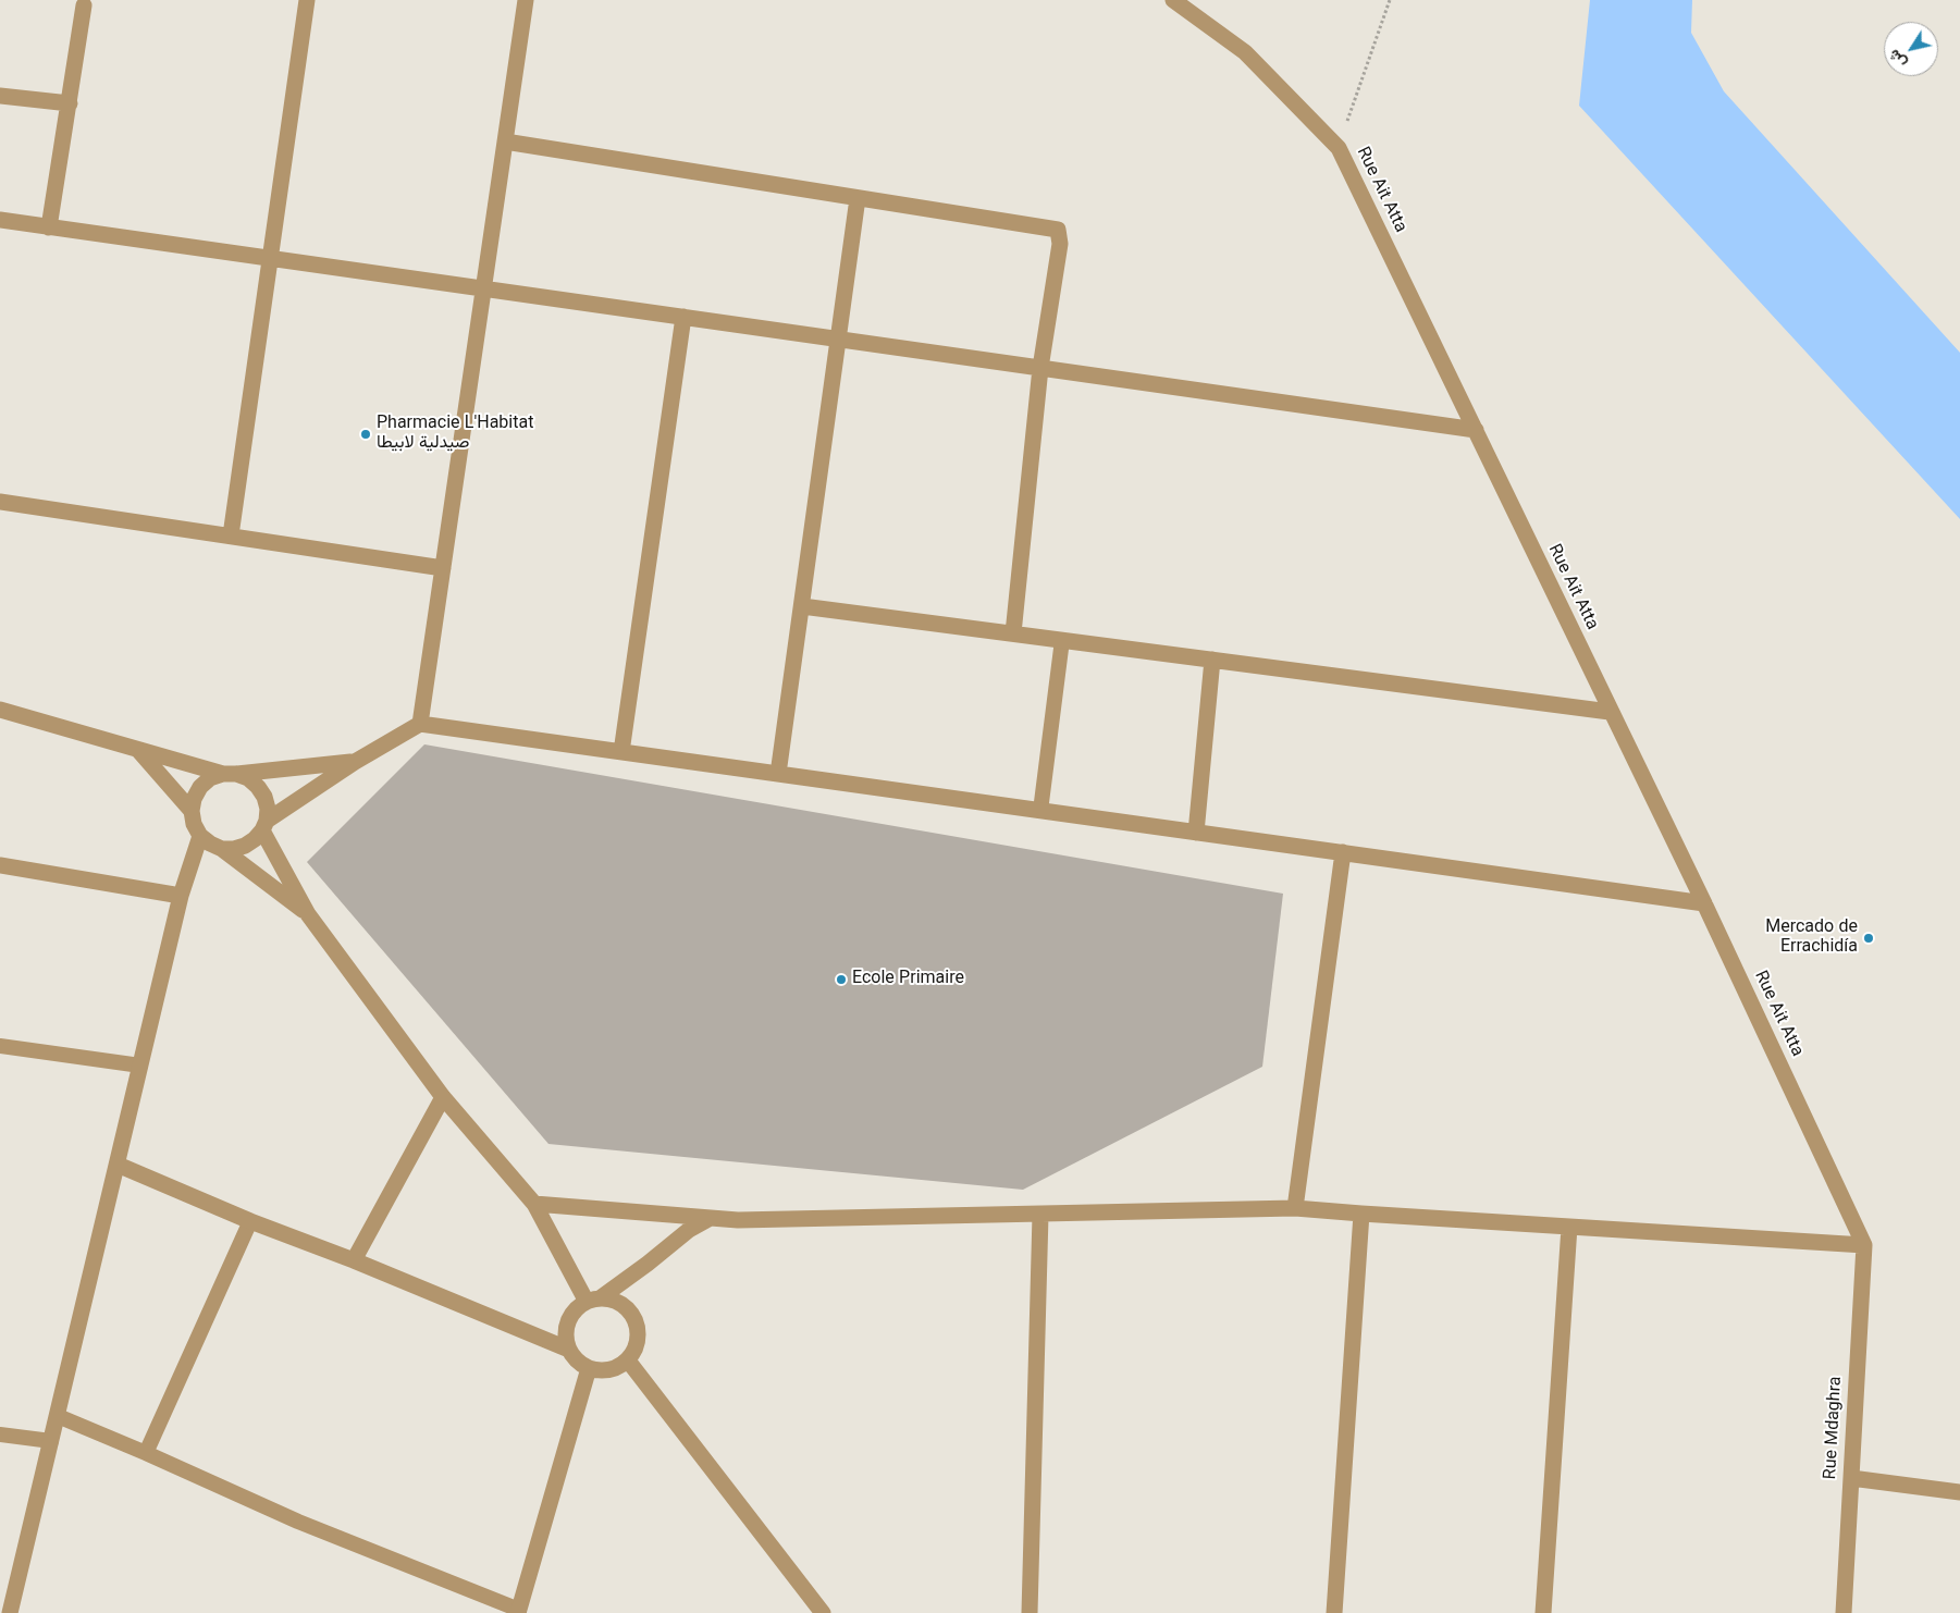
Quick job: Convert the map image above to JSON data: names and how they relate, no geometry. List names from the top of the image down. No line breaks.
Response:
{"streets":{"street":["Rue Ait Atta","Rue Mdaghra"]},"crossings":[["Rue Ait Atta","Rue Mdaghra"]],"places":["Pharmacie L'Habitat صيدلية لابيطا","Mercado de Errachidía","Ecole Primaire"],"north":"bottom left"}
